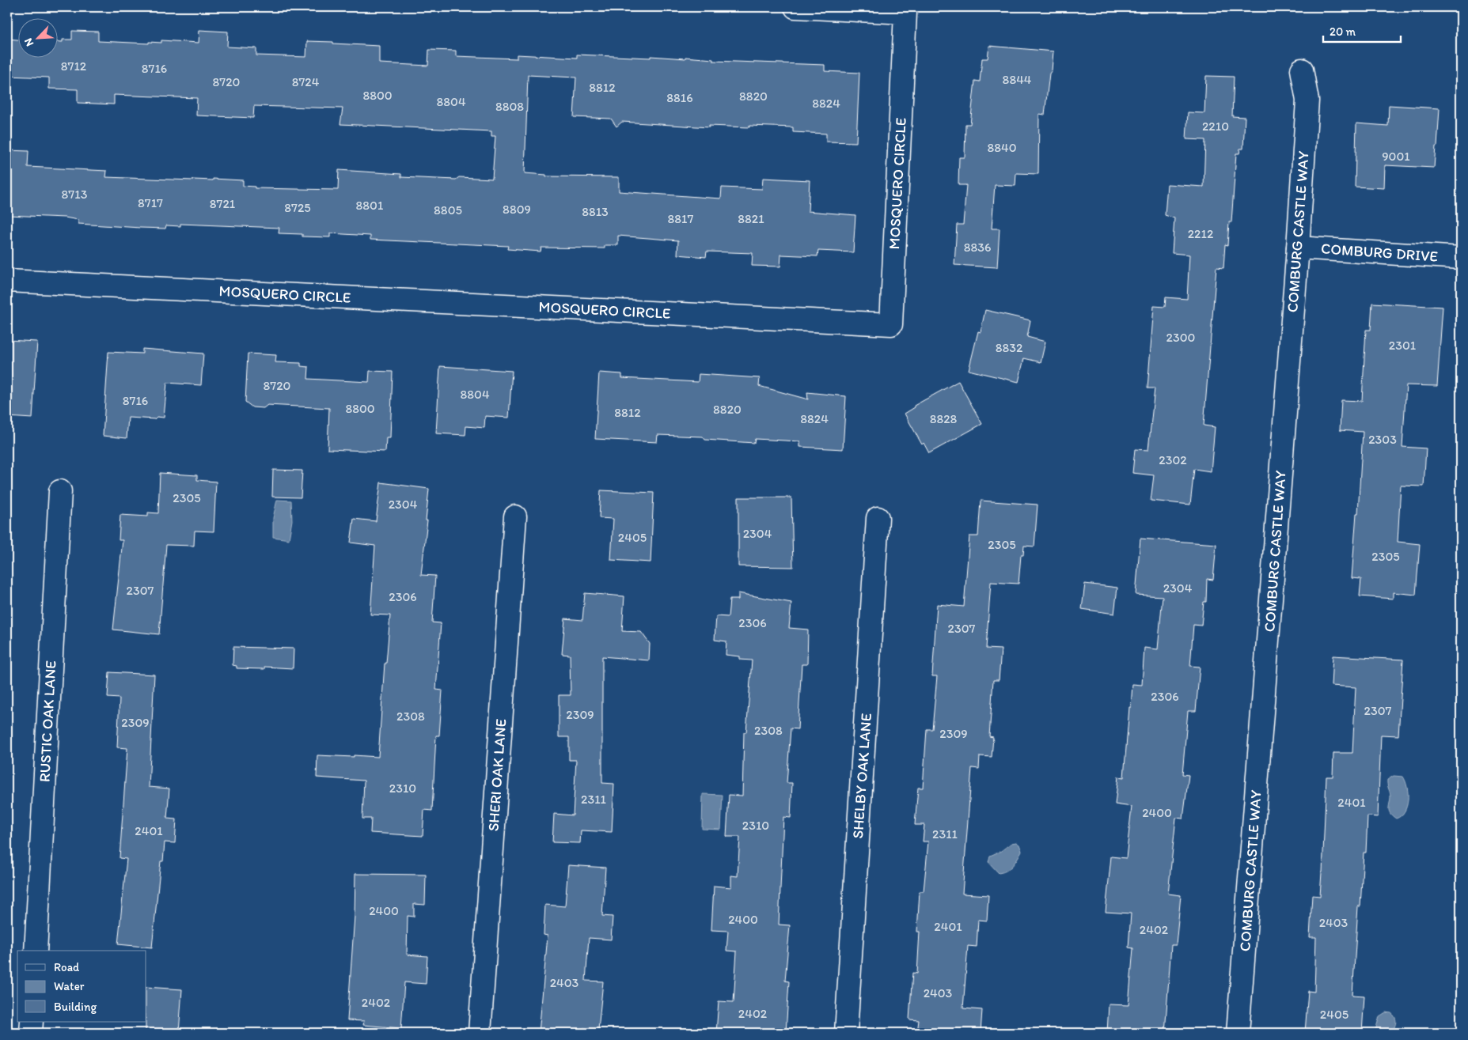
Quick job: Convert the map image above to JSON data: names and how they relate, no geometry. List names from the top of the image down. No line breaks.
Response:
{"streets":{"street":["MOSQUERO CIRCLE","COMBURG CASTLE WAY","COMBURG DRIVE","RUSTIC OAK LANE","SHERI OAK LANE","SHELBY OAK LANE"]},"crossings":[["COMBURG CASTLE WAY","COMBURG DRIVE"]],"house_numbers":["8712","8716","8844","8720","8724","8812","8800","8820","8816","8804","8824","8808","2210","8840","9001","8713","8717","8721","8801","8725","8809","8805","8813","8817","8821","2212","8836","2300","2301","8832","8720","8804","8716","8800","8820","8812","8824","8828","2303","2302","2305","2304","2304","2405","2305","2305","2304","2307","2306","2306","2307","2306","2307","2309","2308","2309","2308","2309","2310","2311","2401","2400","2310","2401","2311","2400","2400","2403","2401","2402","2403","2403","2402","2402","2405"],"legend":["Road","Water","Building"],"scale_bar":"20 m","north":"bottom left"}
